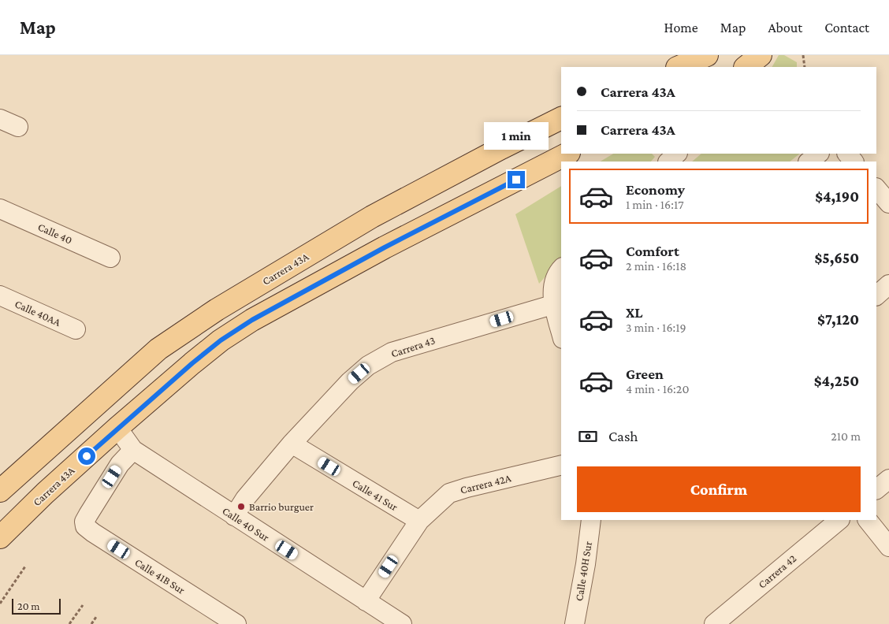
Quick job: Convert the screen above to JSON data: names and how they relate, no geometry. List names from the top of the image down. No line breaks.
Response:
{"streets":{"main road":["Carrera 43A"],"street":["Calle 40","Calle 40AA","Carrera 43","Carrera 42A","Calle 41 Sur","Calle 40 Sur","Calle 40H Sur","Carrera 42","Calle 41B Sur"]},"crossings":[["Carrera 43A","Calle 40 Sur"],["Carrera 43","Calle 41 Sur"],["Carrera 43","Calle 40 Sur"],["Carrera 42A","Calle 41 Sur"],["Carrera 42A","Calle 40 Sur"],["Calle 40 Sur","Calle 41B Sur"]],"places":["Barrio burguer"],"scale_bar":"20 m","page":{"header":"Map","nav":["Home","Map","About","Contact"],"banner":["Carrera 43A","Carrera 43A"],"bubble":"1 min","list":[{"name":"Economy","note":"1 min · 16:17","value":"$4,190"},{"name":"Comfort","note":"2 min · 16:18","value":"$5,650"},{"name":"XL","note":"3 min · 16:19","value":"$7,120"},{"name":"Green","note":"4 min · 16:20","value":"$4,250"}],"pay":["Cash","210 m"],"buttons":"Confirm","scale":"20 m"}}
